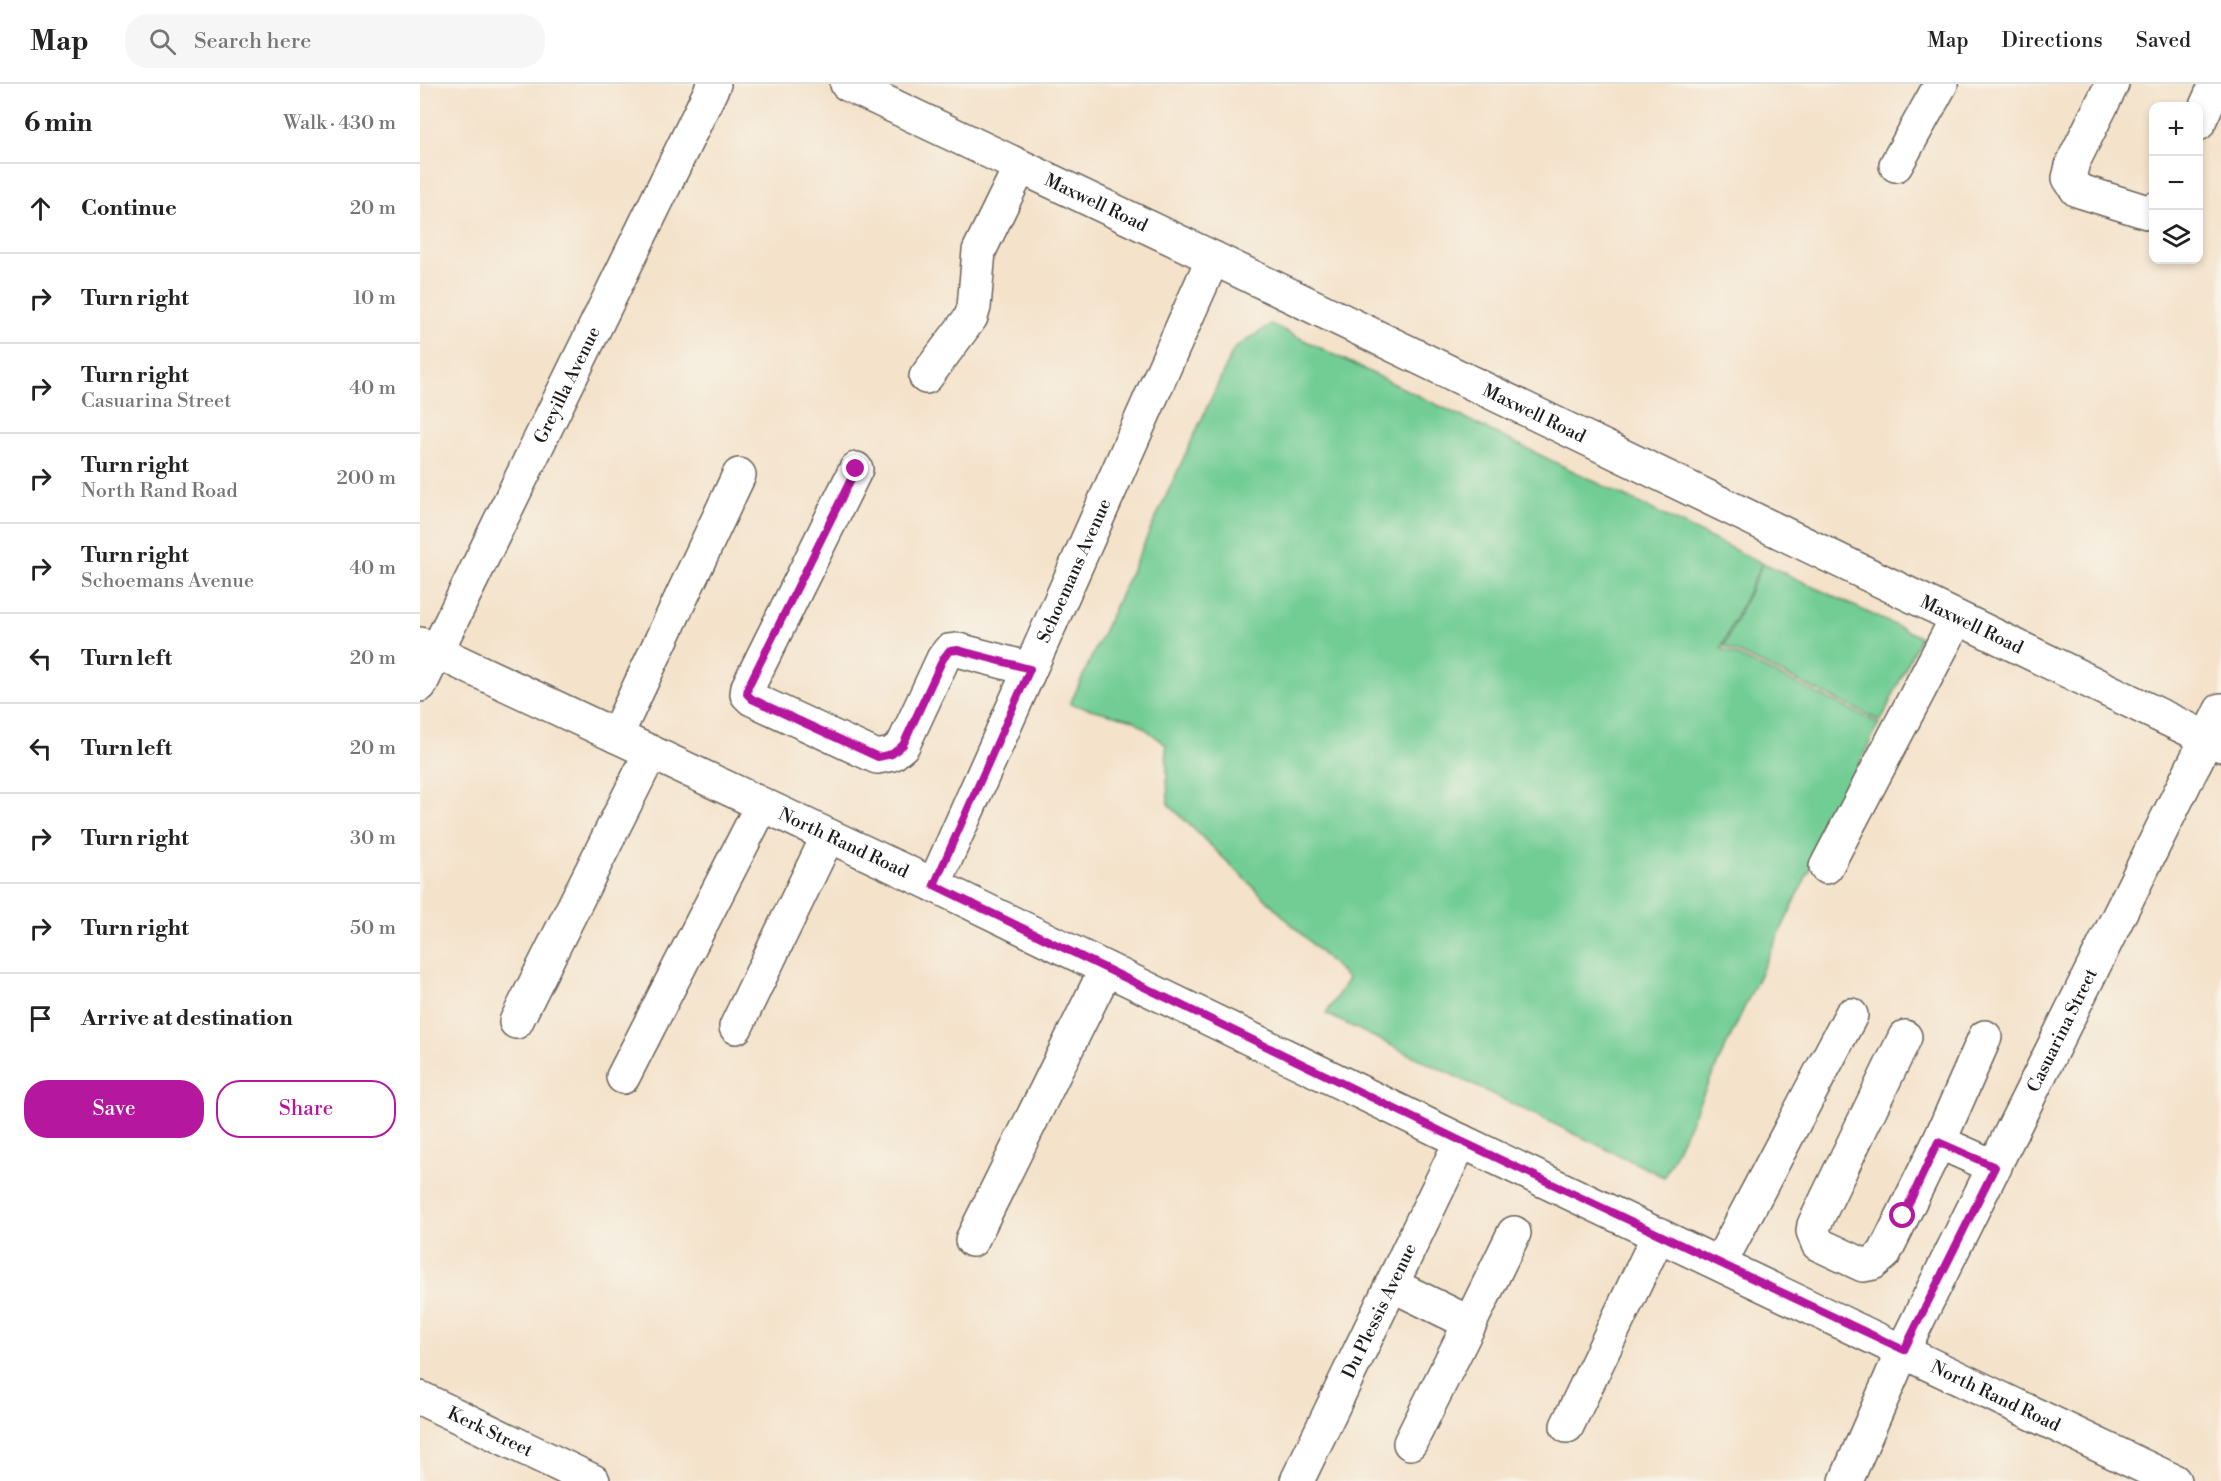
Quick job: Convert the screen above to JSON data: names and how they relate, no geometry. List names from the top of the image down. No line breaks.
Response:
{"streets":{"street":["Maxwell Road","Greyilla Avenue","Schoemans Avenue","North Rand Road","Casuarina Street","Du Plessis Avenue","Kerk Street"]},"crossings":[["Maxwell Road","Schoemans Avenue"],["Maxwell Road","Casuarina Street"],["Greyilla Avenue","North Rand Road"],["Schoemans Avenue","North Rand Road"],["North Rand Road","Casuarina Street"],["North Rand Road","Du Plessis Avenue"]],"page":{"header":"Map","search":"Search here","nav":["Map","Directions","Saved"],"heading":["6 min","Walk · 430 m"],"map_buttons":["+","−"],"list":[["Continue","20 m"],["Turn right","10 m"],["Turn right","Casuarina Street","40 m"],["Turn right","North Rand Road","200 m"],["Turn right","Schoemans Avenue","40 m"],["Turn left","20 m"],["Turn left","20 m"],["Turn right","30 m"],["Turn right","50 m"],"Arrive at destination"],"buttons":["Save","Share"]}}
